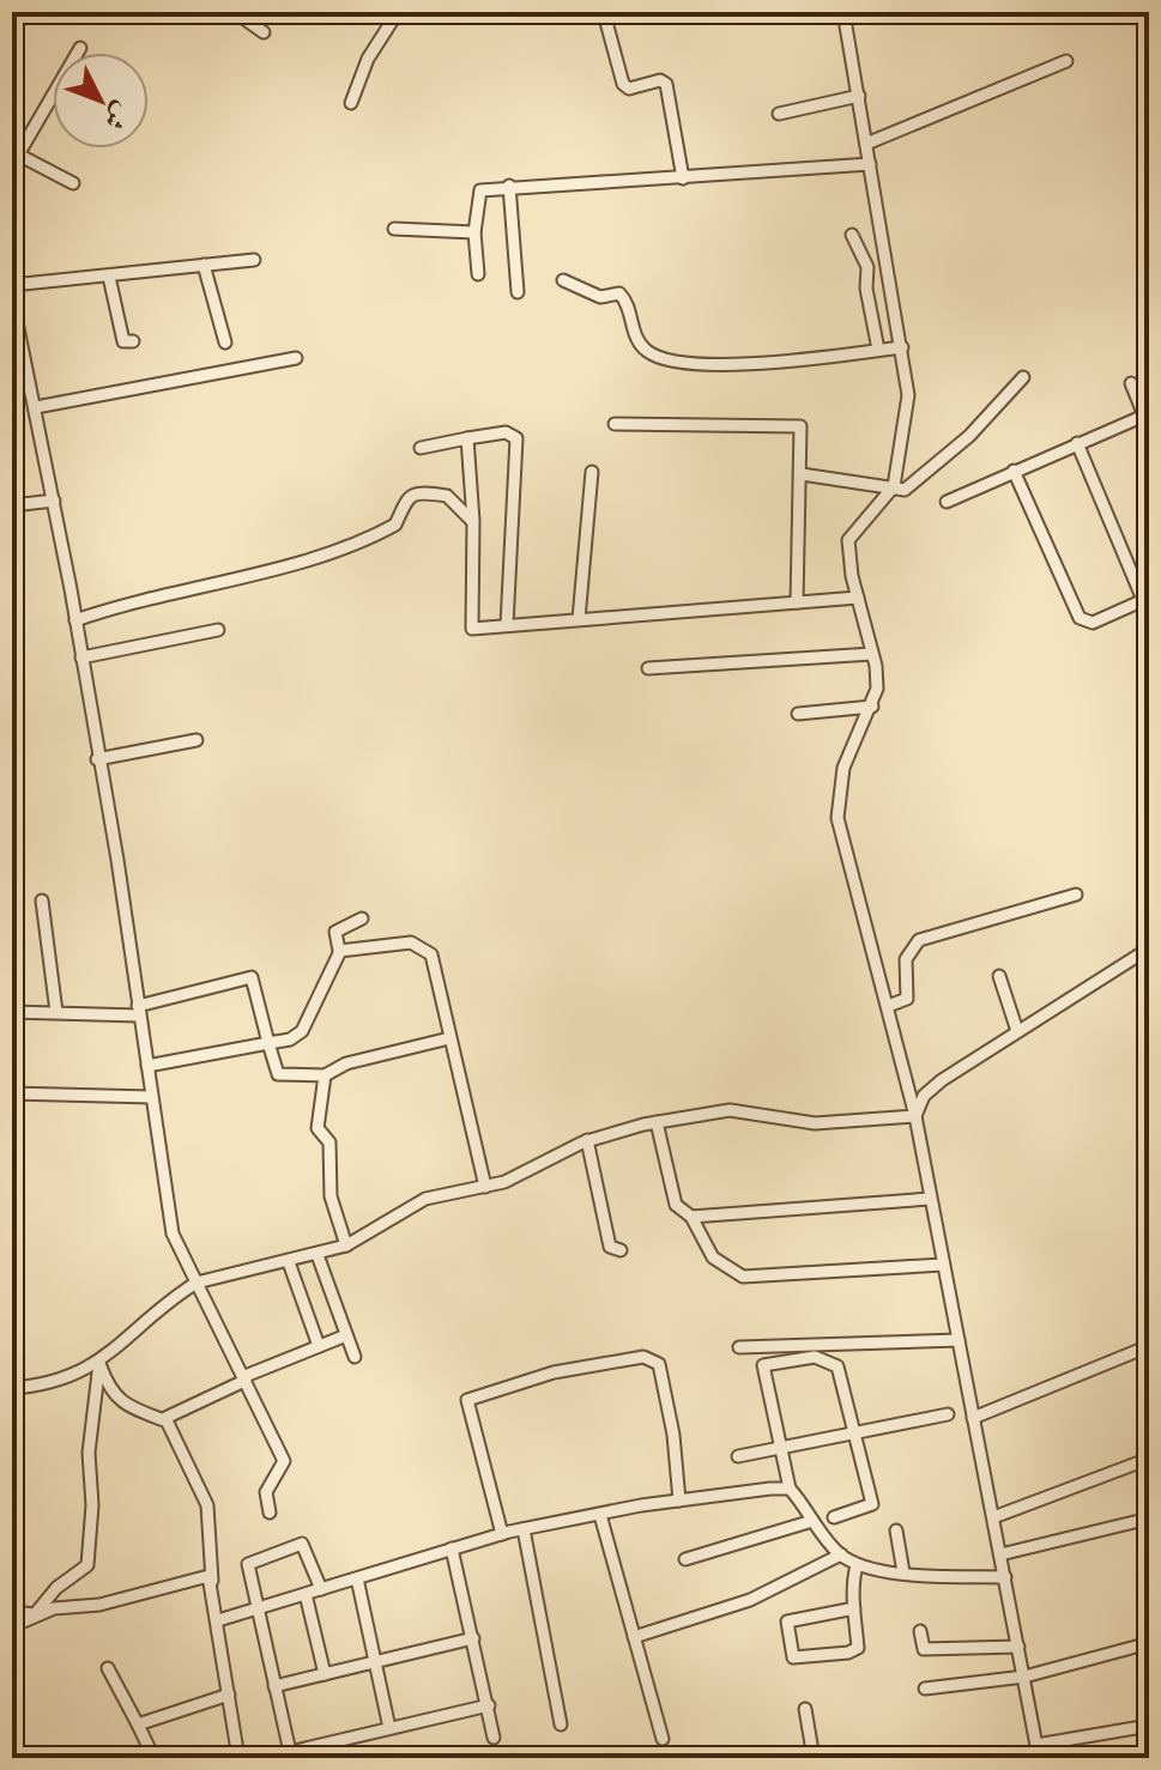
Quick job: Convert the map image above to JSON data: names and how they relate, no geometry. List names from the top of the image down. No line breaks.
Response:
{"north":"bottom right"}
